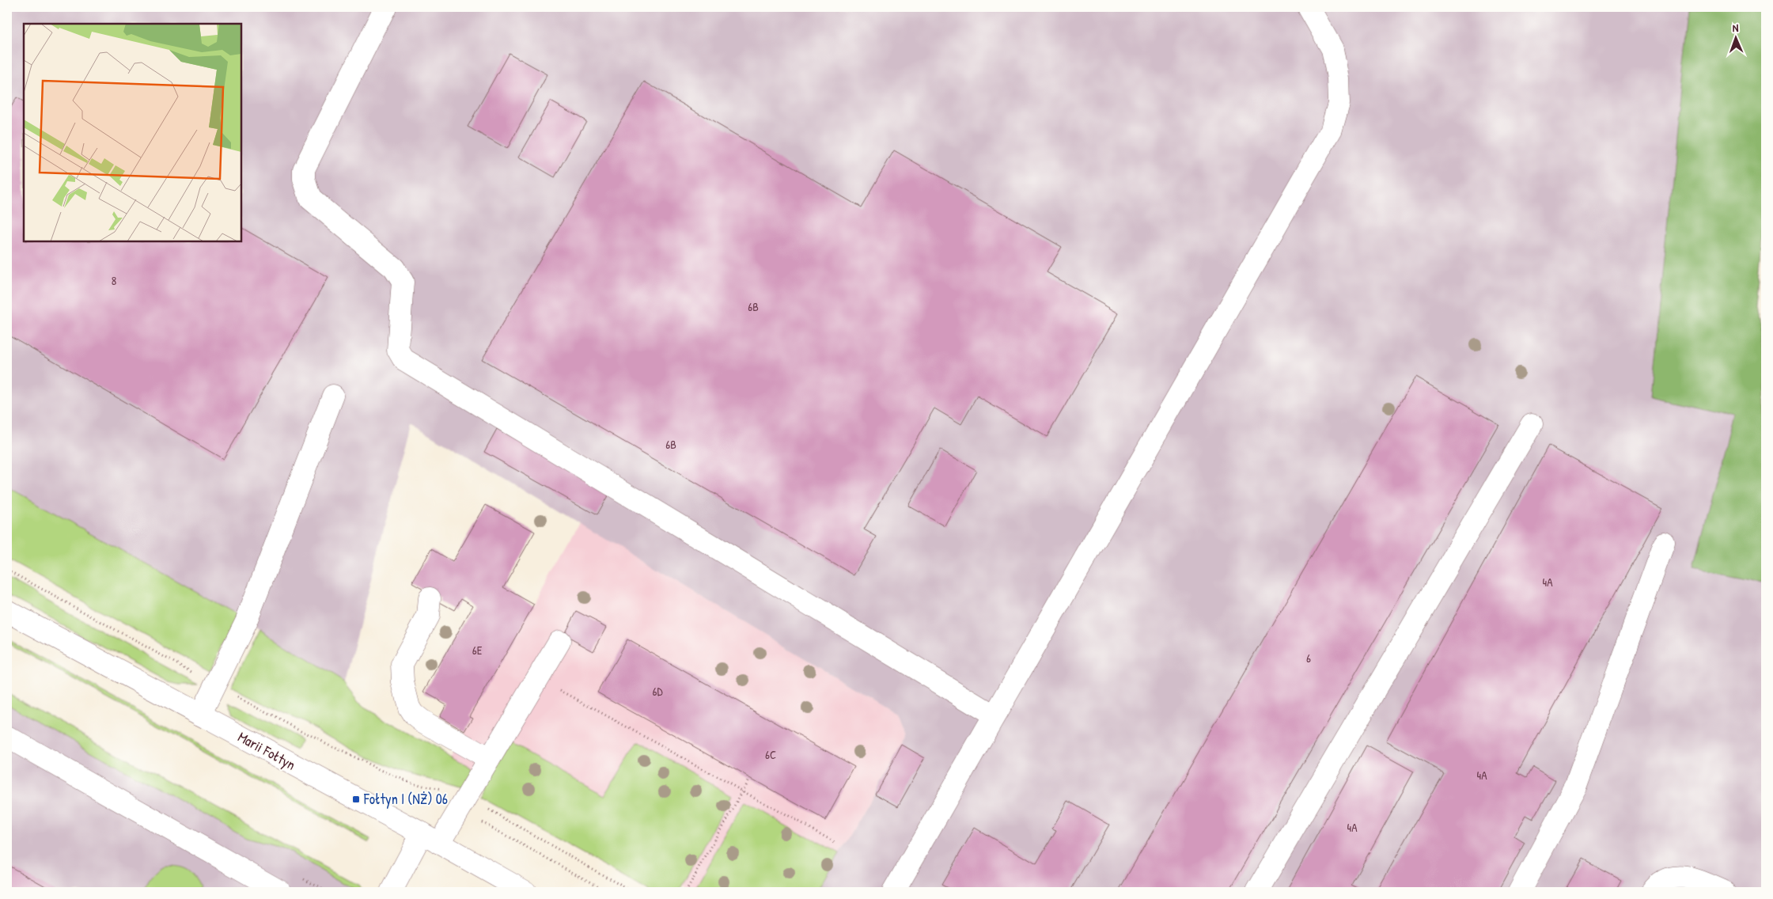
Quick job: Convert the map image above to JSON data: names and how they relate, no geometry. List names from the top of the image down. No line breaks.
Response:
{"streets":{"street":["Marii Fołtyn"]},"places":{"transit":["Fołtyn I (NŻ) 06"]},"house_numbers":["8","6B","6B","4A","6E","6","6D","6C","4A","4A"],"north":"top"}
